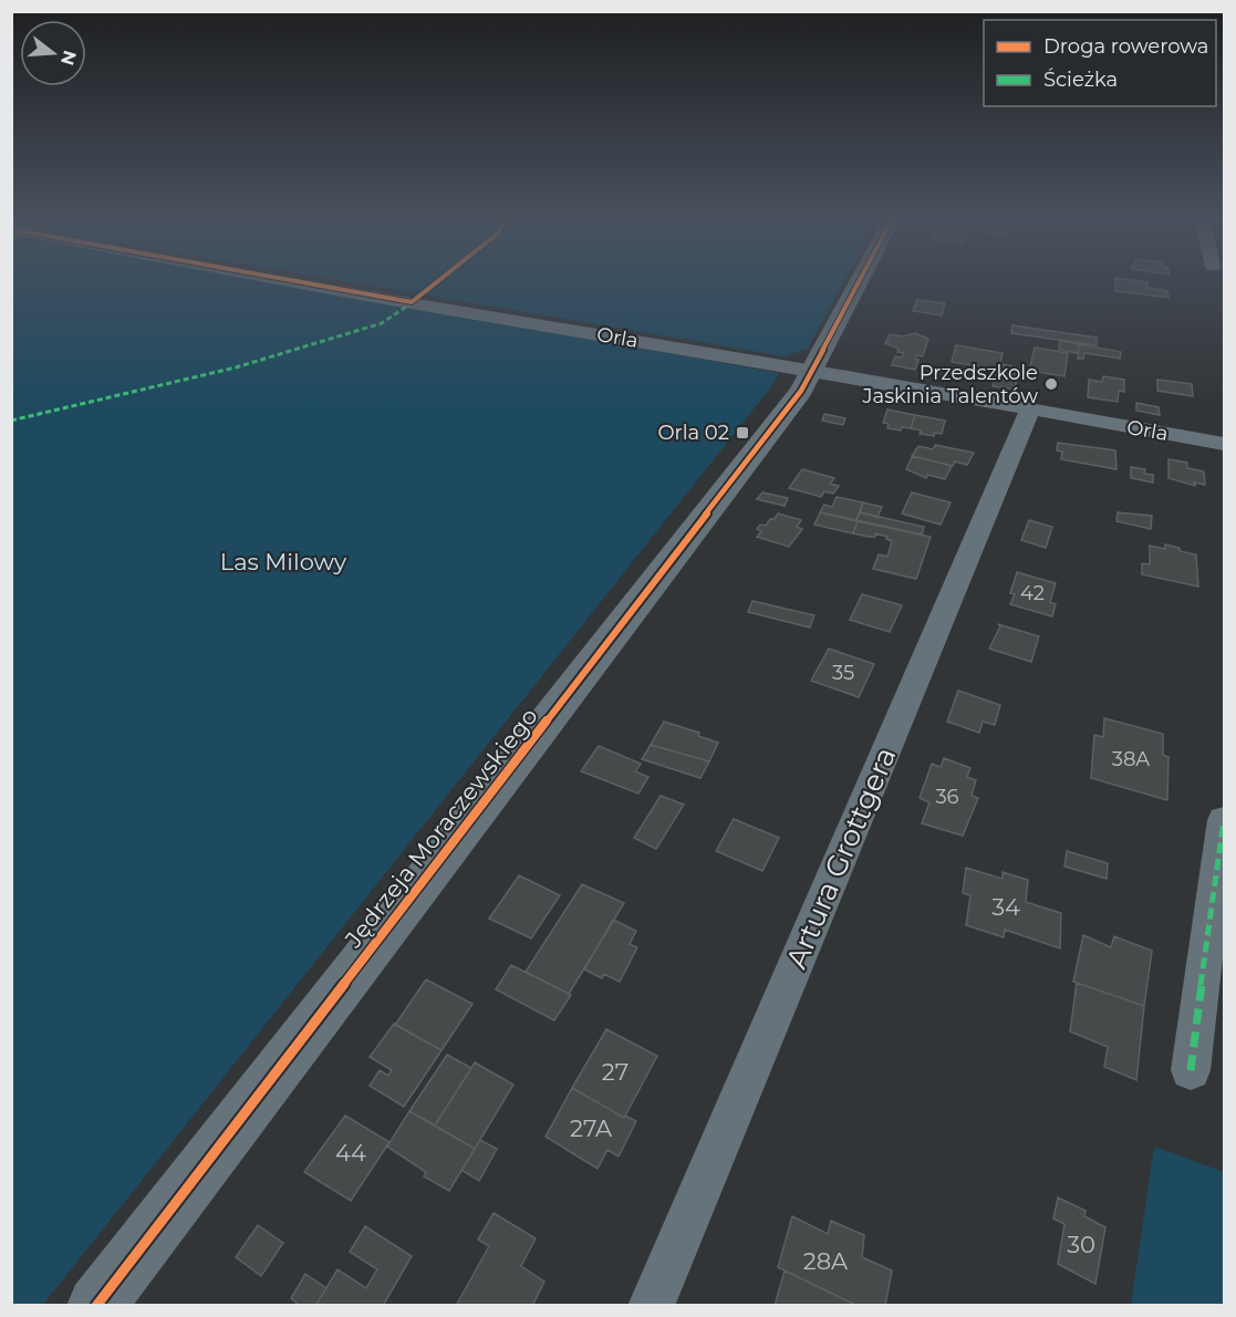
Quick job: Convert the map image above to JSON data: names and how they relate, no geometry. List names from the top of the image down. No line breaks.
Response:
{"streets":{"street":["Orla","Jędrzeja Moraczewskiego","Artura Grottgera"]},"crossings":[["Orla","Jędrzeja Moraczewskiego"],["Orla","Artura Grottgera"]],"parks":["Las Milowy"],"places":{"other":["Przedszkole Jaskinia Talentów"],"transit":["Orla 02"]},"house_numbers":["42","35","38A","36","34","27","27A","44","30","28A"],"legend":["Droga rowerowa","Ścieżka"],"north":"right"}
